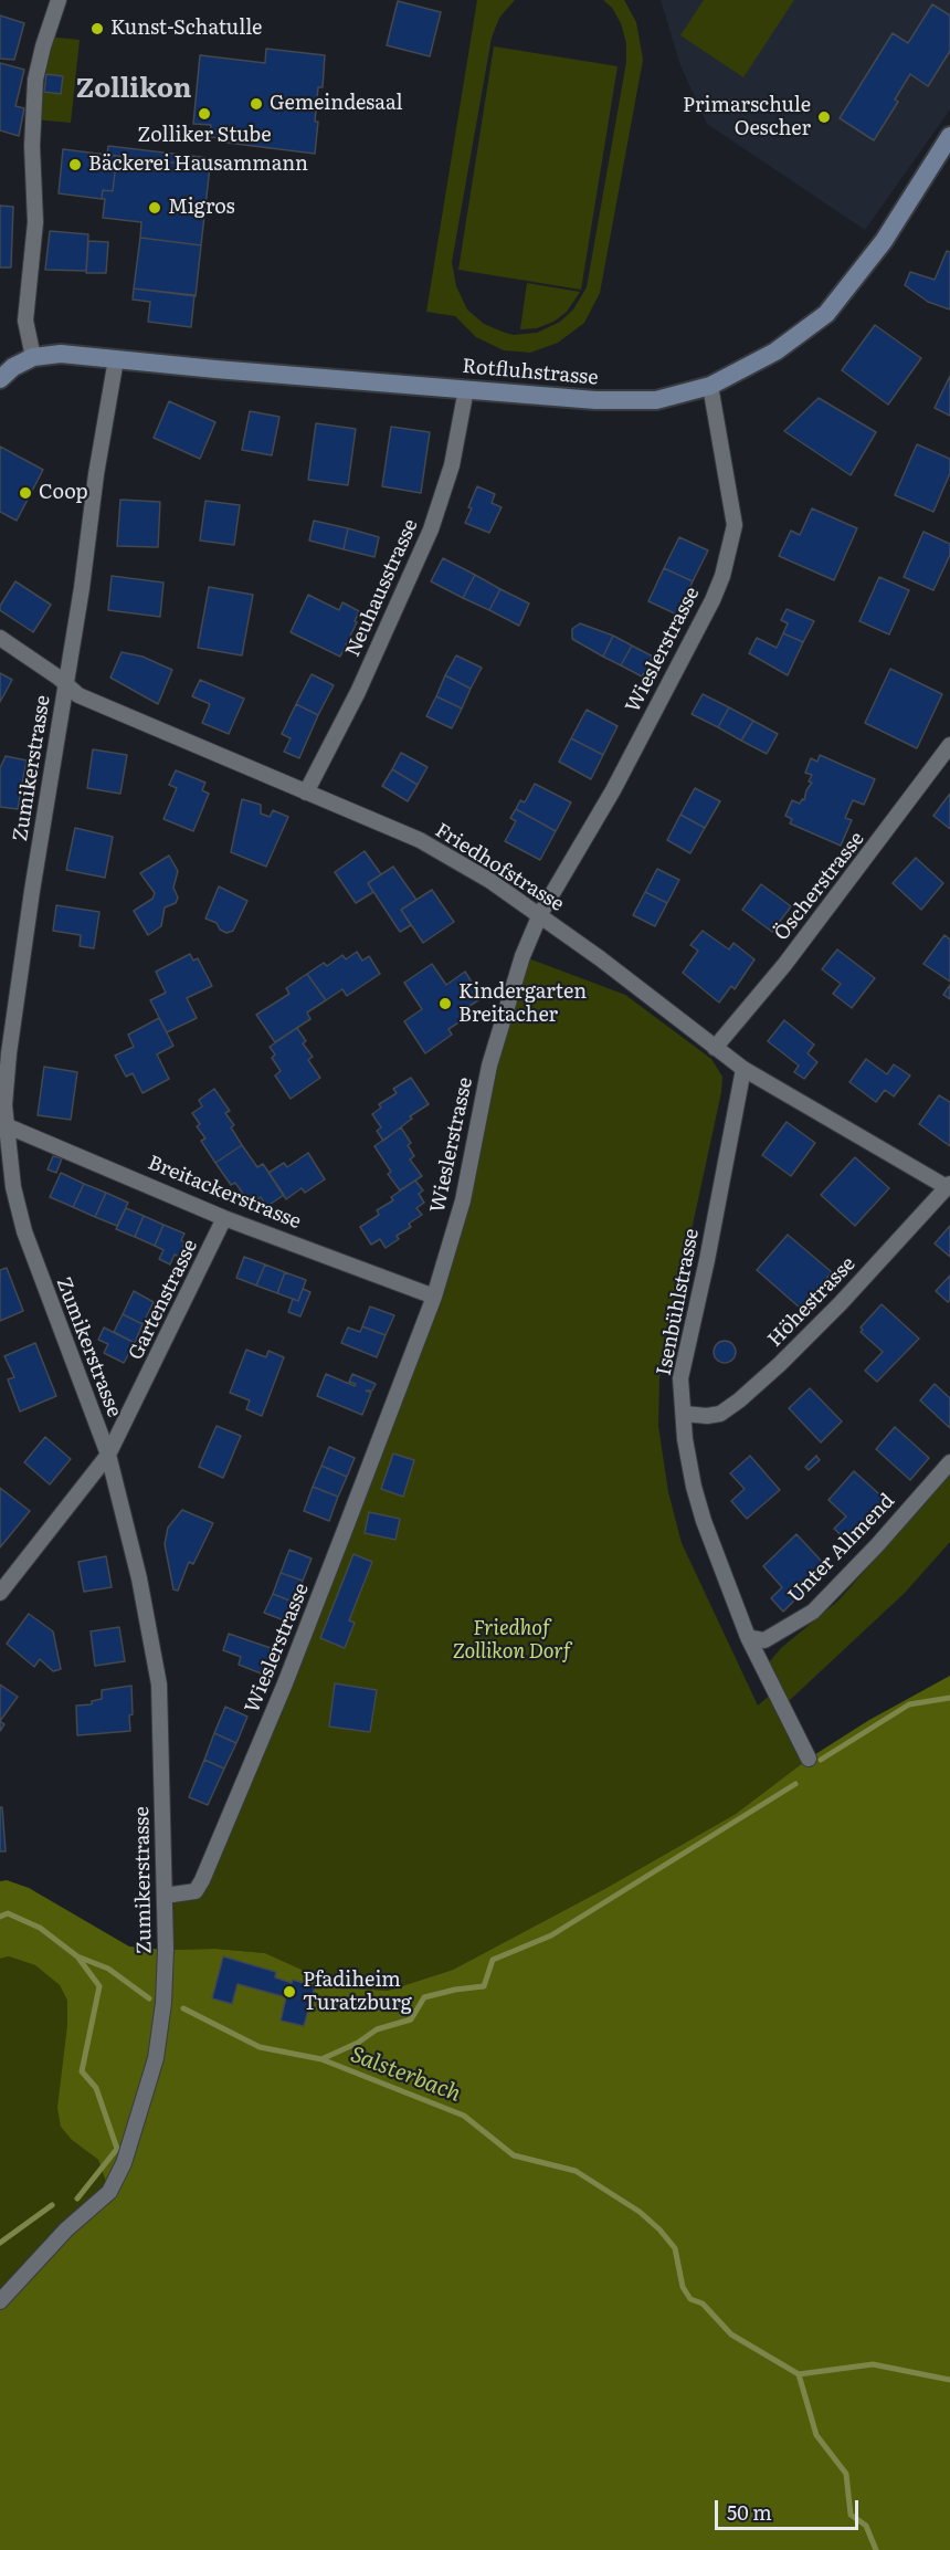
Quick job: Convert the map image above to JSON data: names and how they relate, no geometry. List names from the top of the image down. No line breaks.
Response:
{"streets":{"main road":["Rotfluhstrasse"],"street":["Neuhausstrasse","Wieslerstrasse","Zumikerstrasse","Friedhofstrasse","Öscherstrasse","Breitackerstrasse","Gartenstrasse","Isenbühlstrasse","Höhestrasse","Unter Allmend"]},"crossings":[["Rotfluhstrasse","Neuhausstrasse"],["Rotfluhstrasse","Wieslerstrasse"],["Rotfluhstrasse","Zumikerstrasse"],["Neuhausstrasse","Friedhofstrasse"],["Wieslerstrasse","Zumikerstrasse"],["Wieslerstrasse","Friedhofstrasse"],["Wieslerstrasse","Breitackerstrasse"],["Zumikerstrasse","Friedhofstrasse"],["Zumikerstrasse","Breitackerstrasse"],["Zumikerstrasse","Gartenstrasse"],["Friedhofstrasse","Öscherstrasse"],["Friedhofstrasse","Isenbühlstrasse"],["Friedhofstrasse","Höhestrasse"],["Breitackerstrasse","Gartenstrasse"],["Isenbühlstrasse","Höhestrasse"],["Isenbühlstrasse","Unter Allmend"]],"districts":["Zollikon"],"water":["Salsterbach"],"parks":["Friedhof Zollikon Dorf"],"places":["Kunst-Schatulle","Gemeindesaal","Zolliker Stube","Primarschule Oescher","Bäckerei Hausammann","Migros","Coop","Kindergarten Breitacher","Pfadiheim Turatzburg"],"scale_bar":"50 m"}
